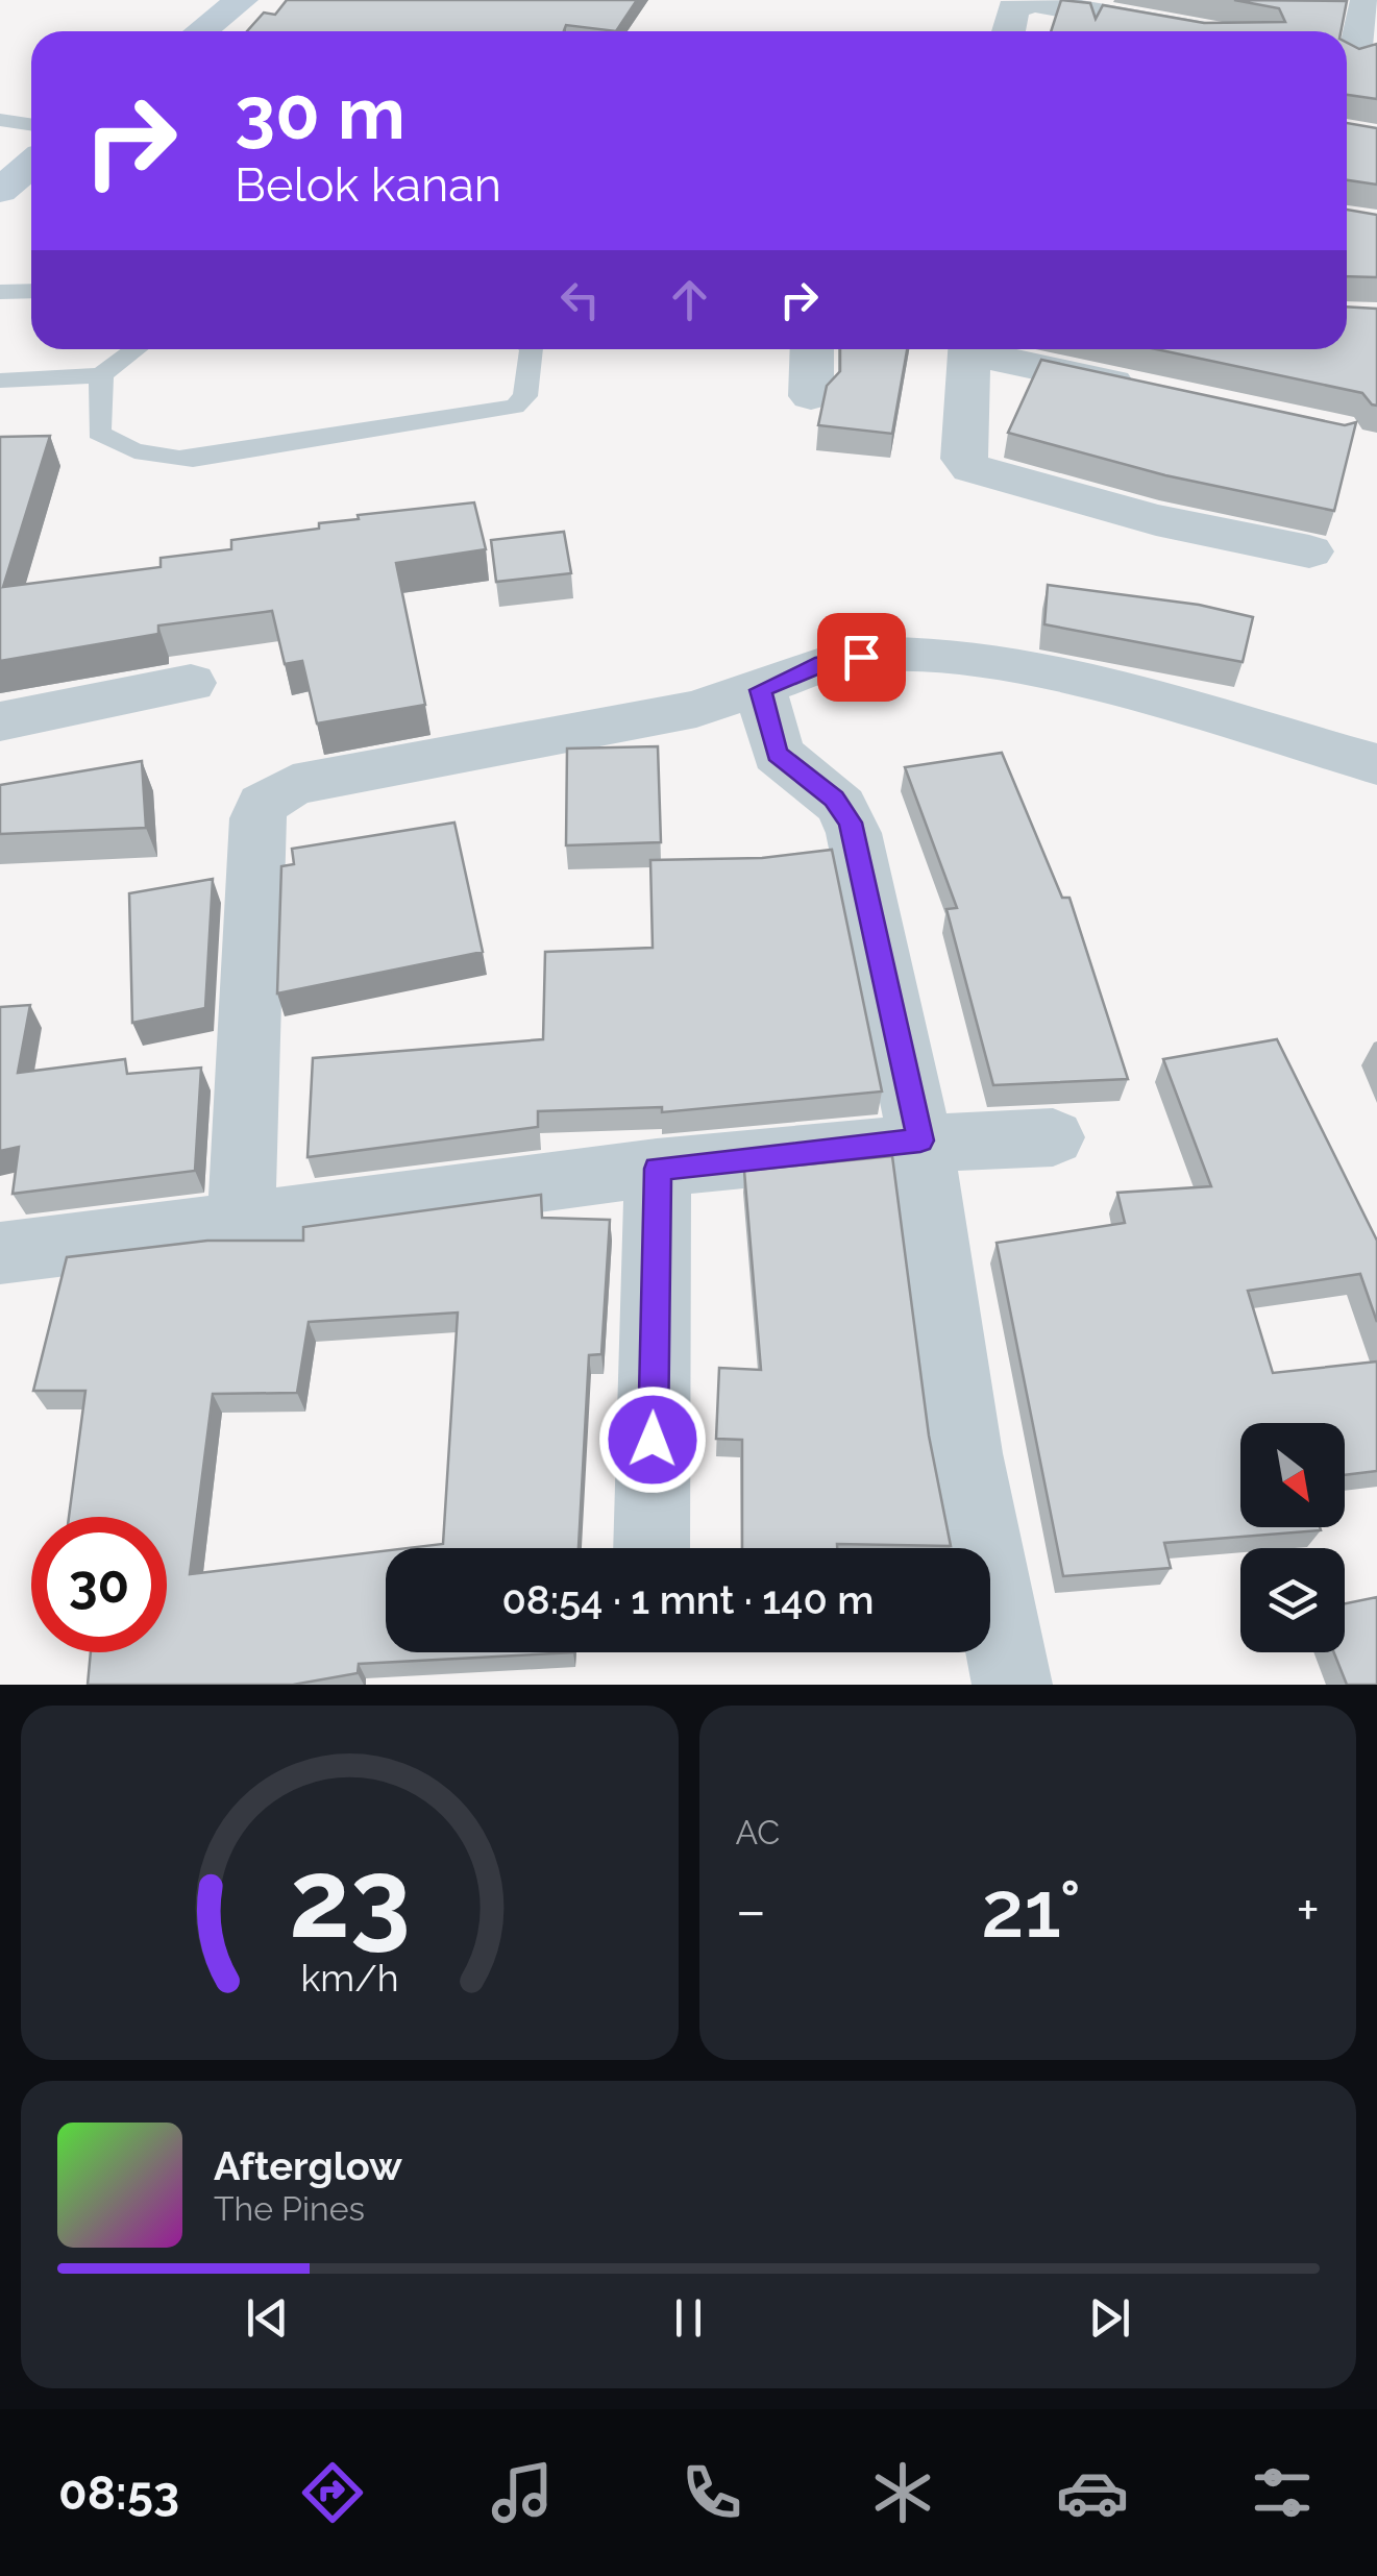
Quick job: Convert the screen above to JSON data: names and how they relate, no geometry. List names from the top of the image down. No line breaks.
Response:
{"north":"bottom right","page":{"turn":["30 m","Belok kanan"],"limit":"30","trip":"08:54 · 1 mnt · 140 m","tile":"AC","heat":["−","21°","+"],"song":["Afterglow","The Pines"],"tabs":"08:53","gauge":["23","km/h"]}}
